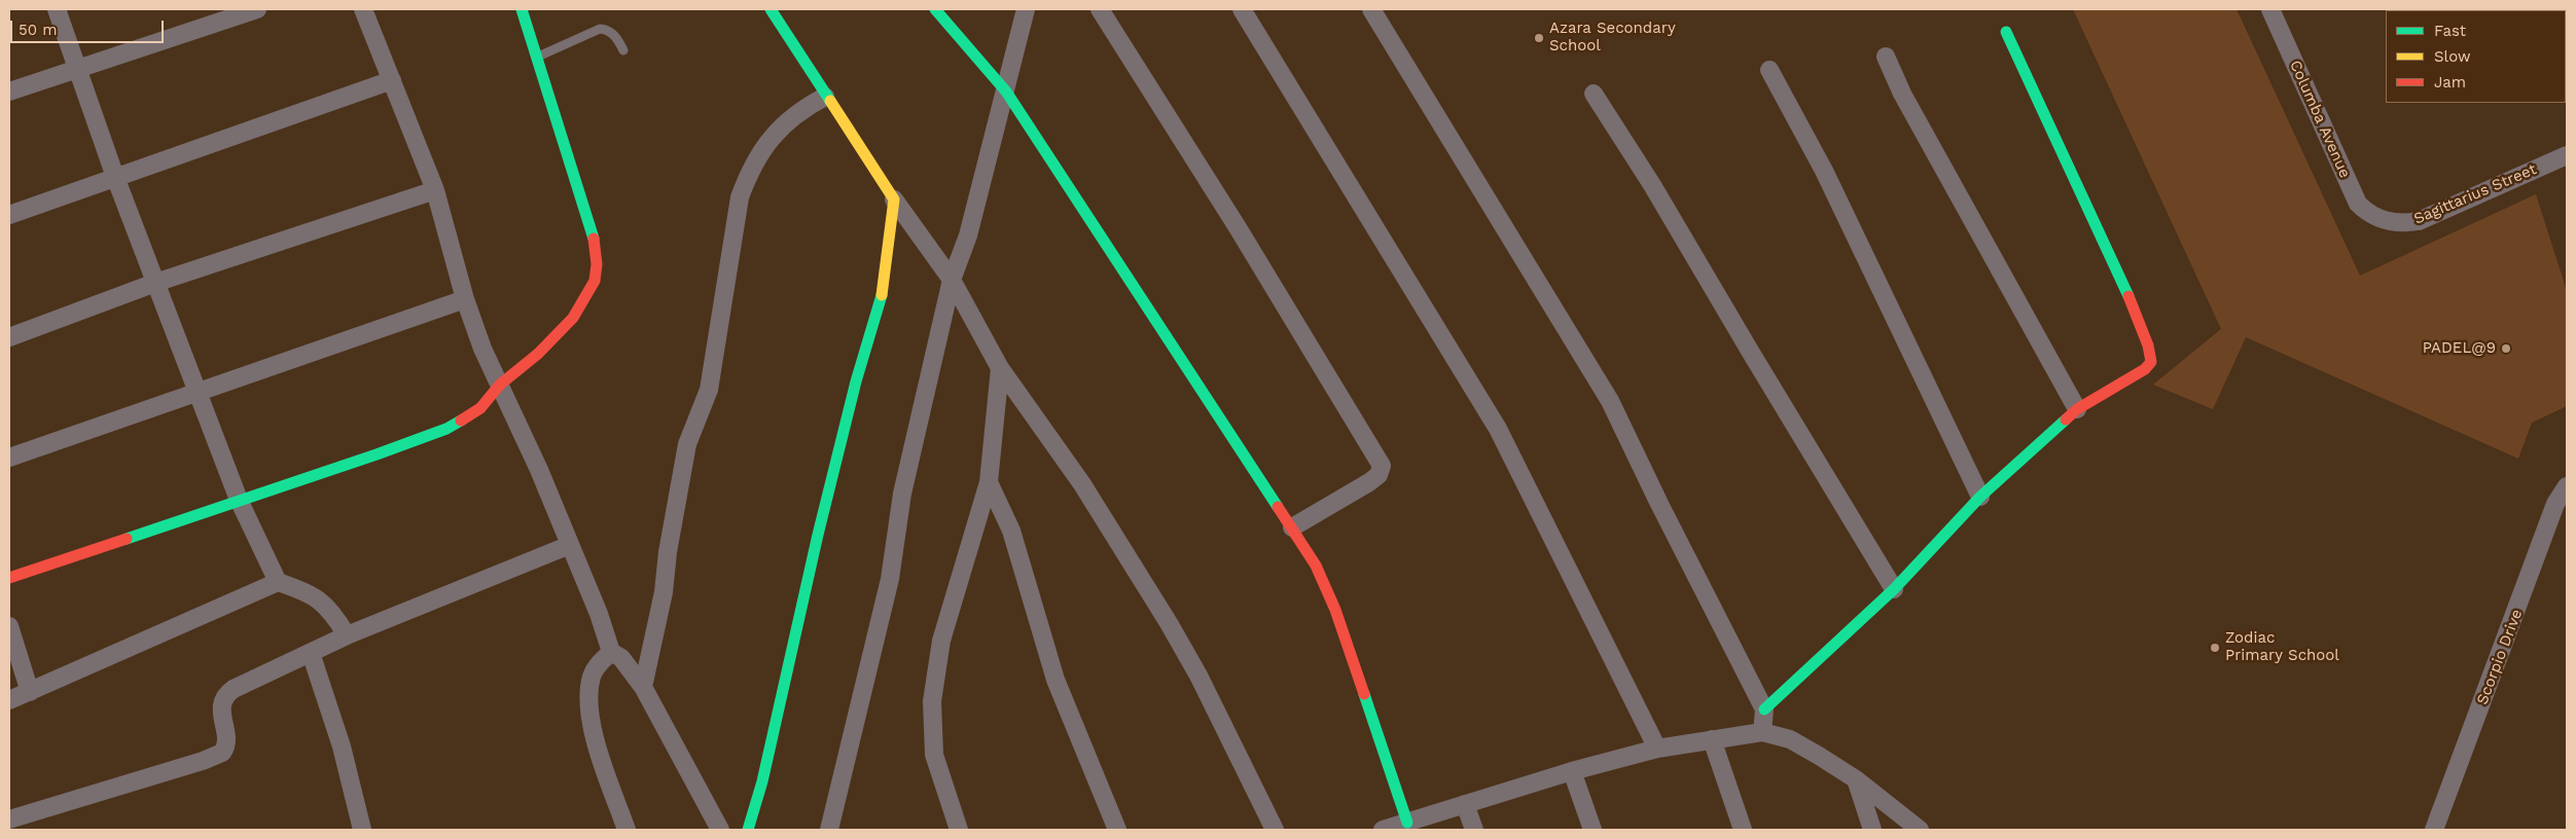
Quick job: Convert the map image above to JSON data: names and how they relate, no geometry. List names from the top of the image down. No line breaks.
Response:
{"streets":{"street":["Columba Avenue","Sagittarius Street","Scorpio Drive"]},"crossings":[["Columba Avenue","Sagittarius Street"]],"places":["Azara Secondary School","PADEL@9","Zodiac Primary School"],"legend":["Fast","Slow","Jam"],"scale_bar":"50 m"}
